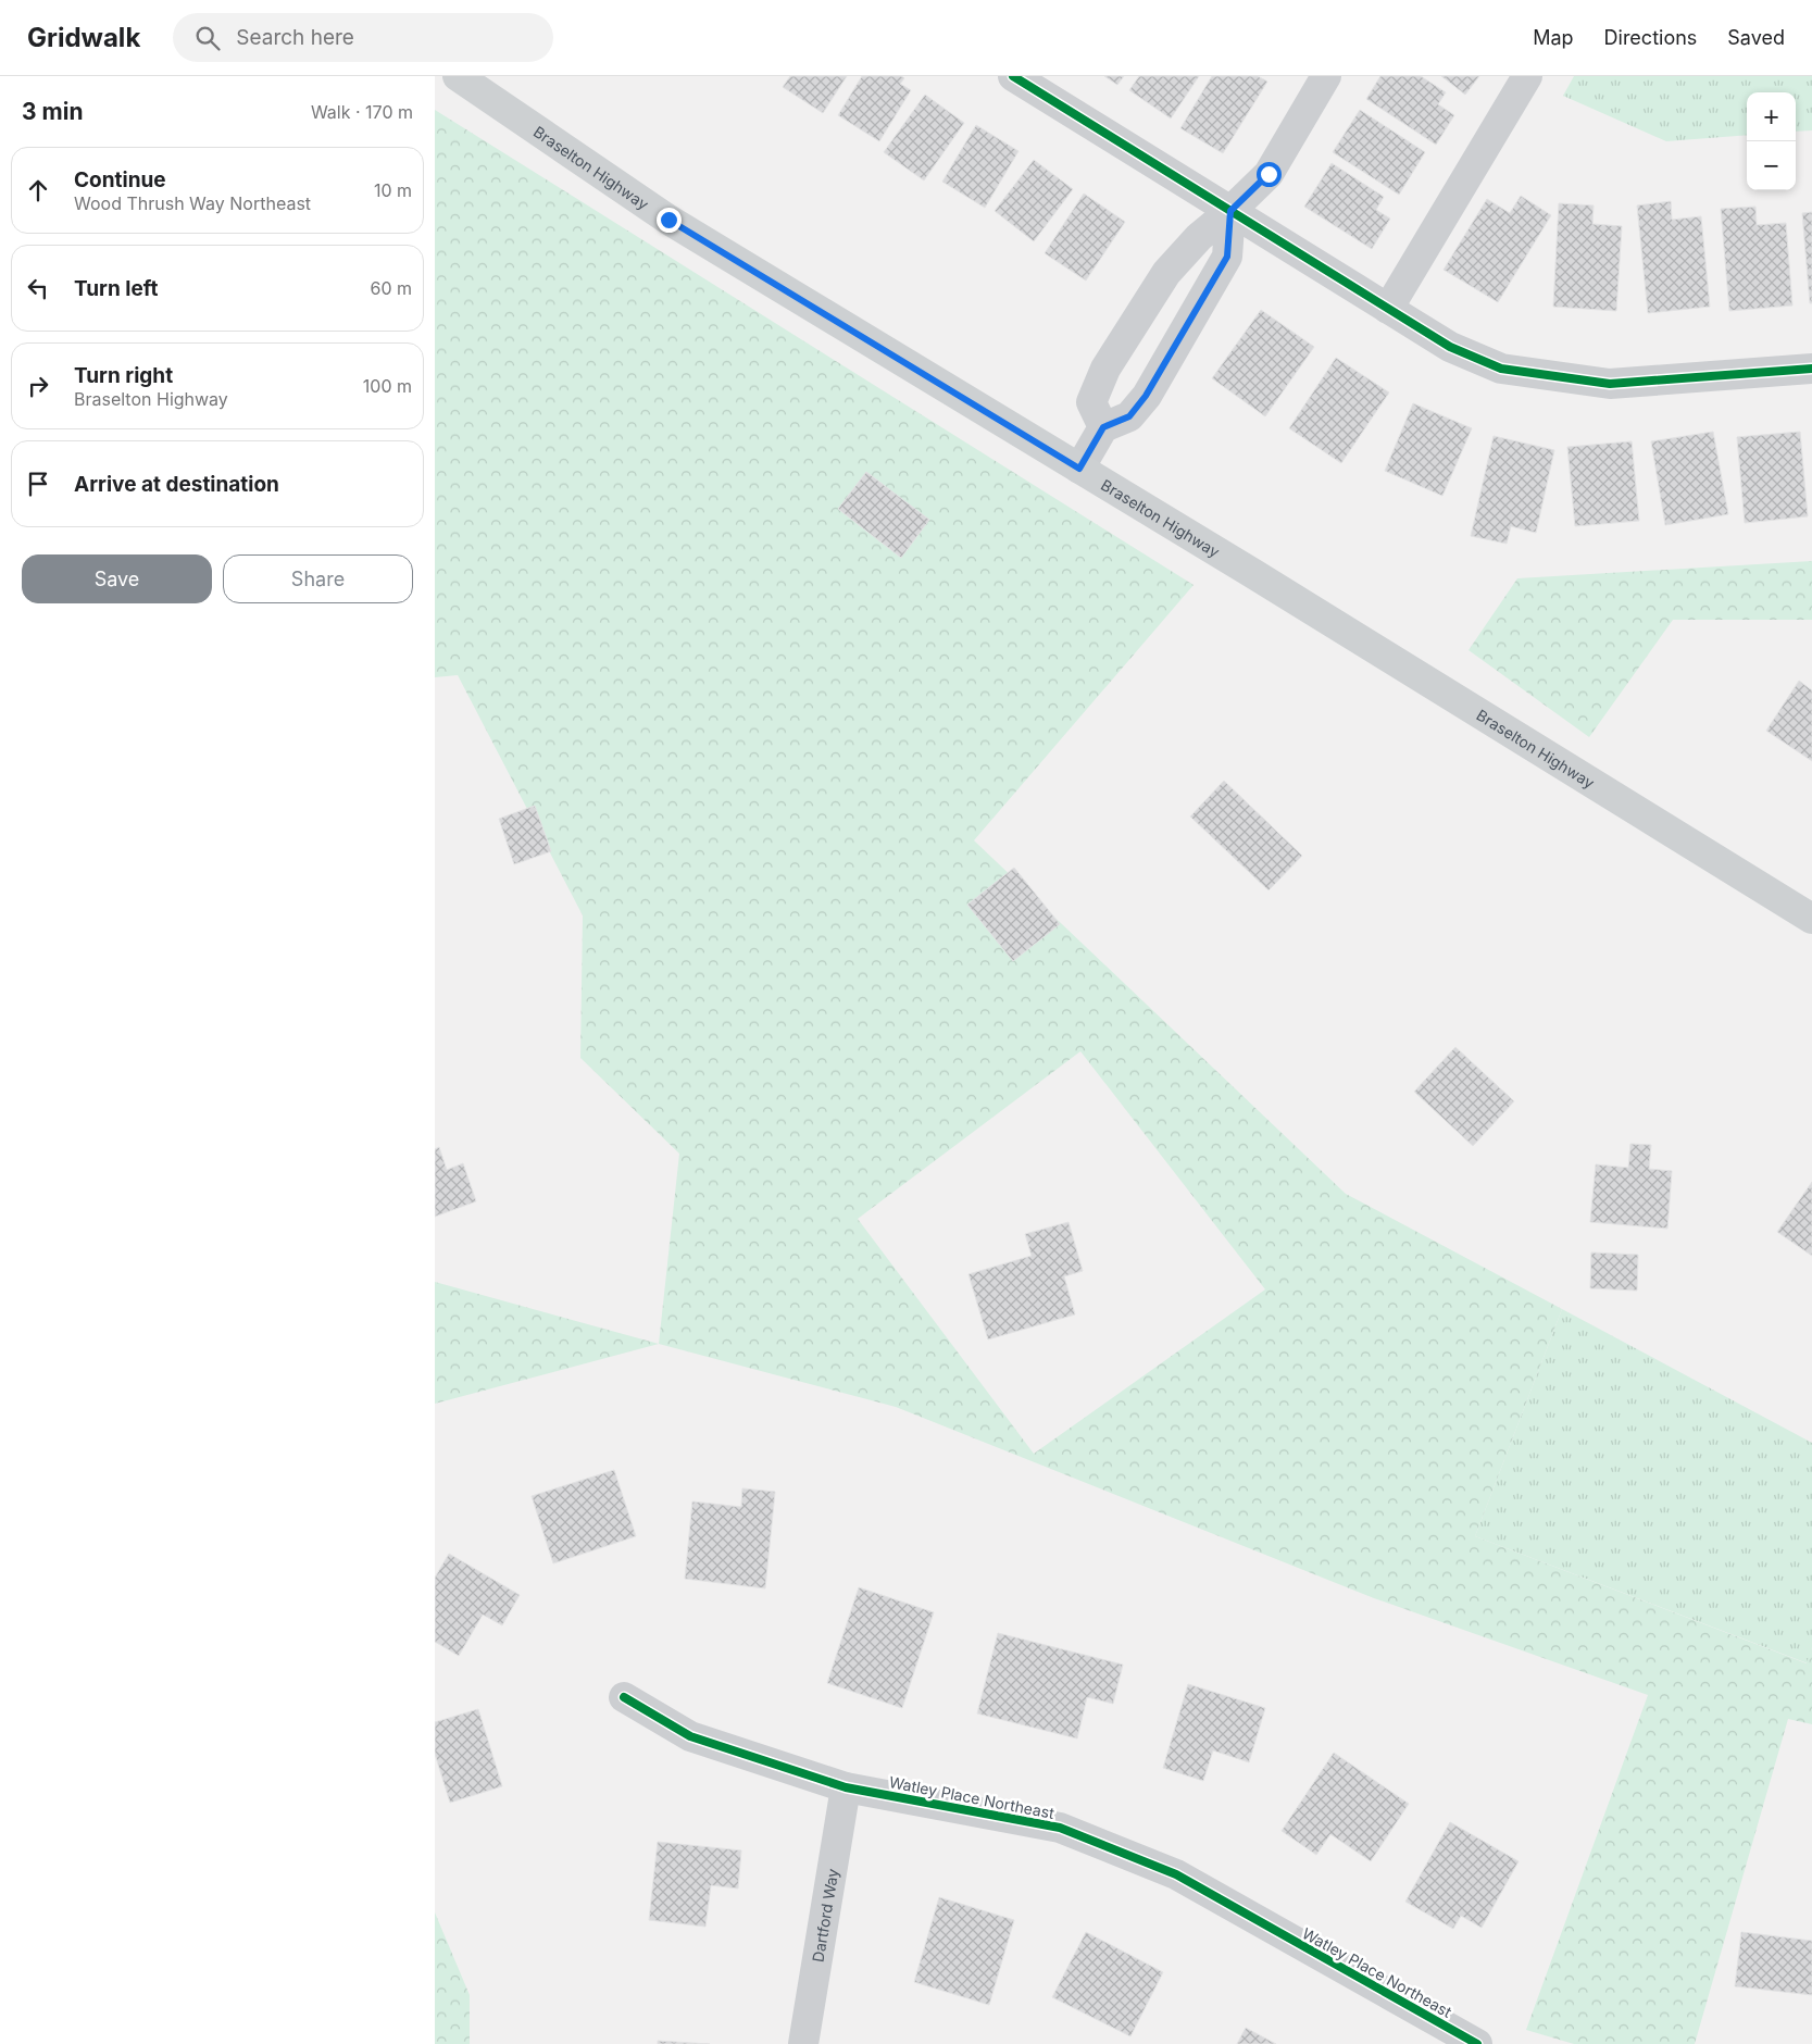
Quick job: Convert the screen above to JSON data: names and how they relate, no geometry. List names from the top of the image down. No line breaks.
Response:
{"streets":{"main road":["Braselton Highway"],"street":["Watley Place Northeast","Dartford Way"]},"crossings":[["Watley Place Northeast","Dartford Way"]],"page":{"header":"Gridwalk","search":"Search here","nav":["Map","Directions","Saved"],"heading":["3 min","Walk · 170 m"],"map_buttons":["+","−"],"list":[["Continue","Wood Thrush Way Northeast","10 m"],["Turn left","60 m"],["Turn right","Braselton Highway","100 m"],"Arrive at destination"],"buttons":["Save","Share"]}}
